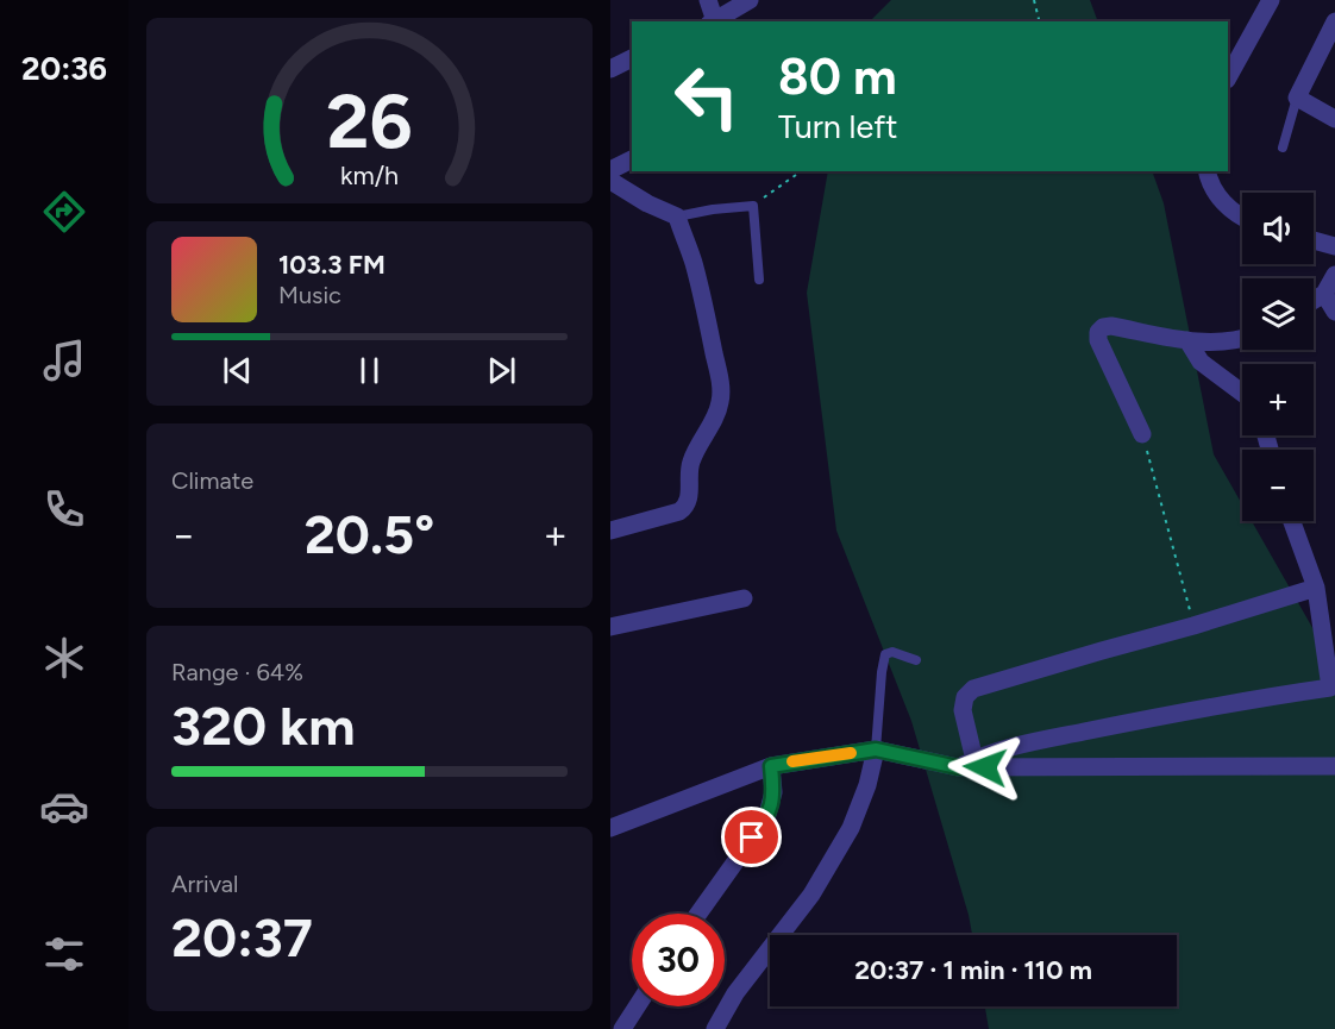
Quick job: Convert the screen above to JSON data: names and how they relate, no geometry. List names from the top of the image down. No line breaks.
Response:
{"page":{"tabs":"20:36","turn":["80 m","Turn left"],"map_buttons":["+","−"],"song":["103.3 FM","Music"],"tile":["Climate",["Range · 64%","320 km"],["Arrival","20:37"]],"heat":["−","20.5°","+"],"limit":"30","trip":"20:37 · 1 min · 110 m","gauge":["26","km/h"]}}
